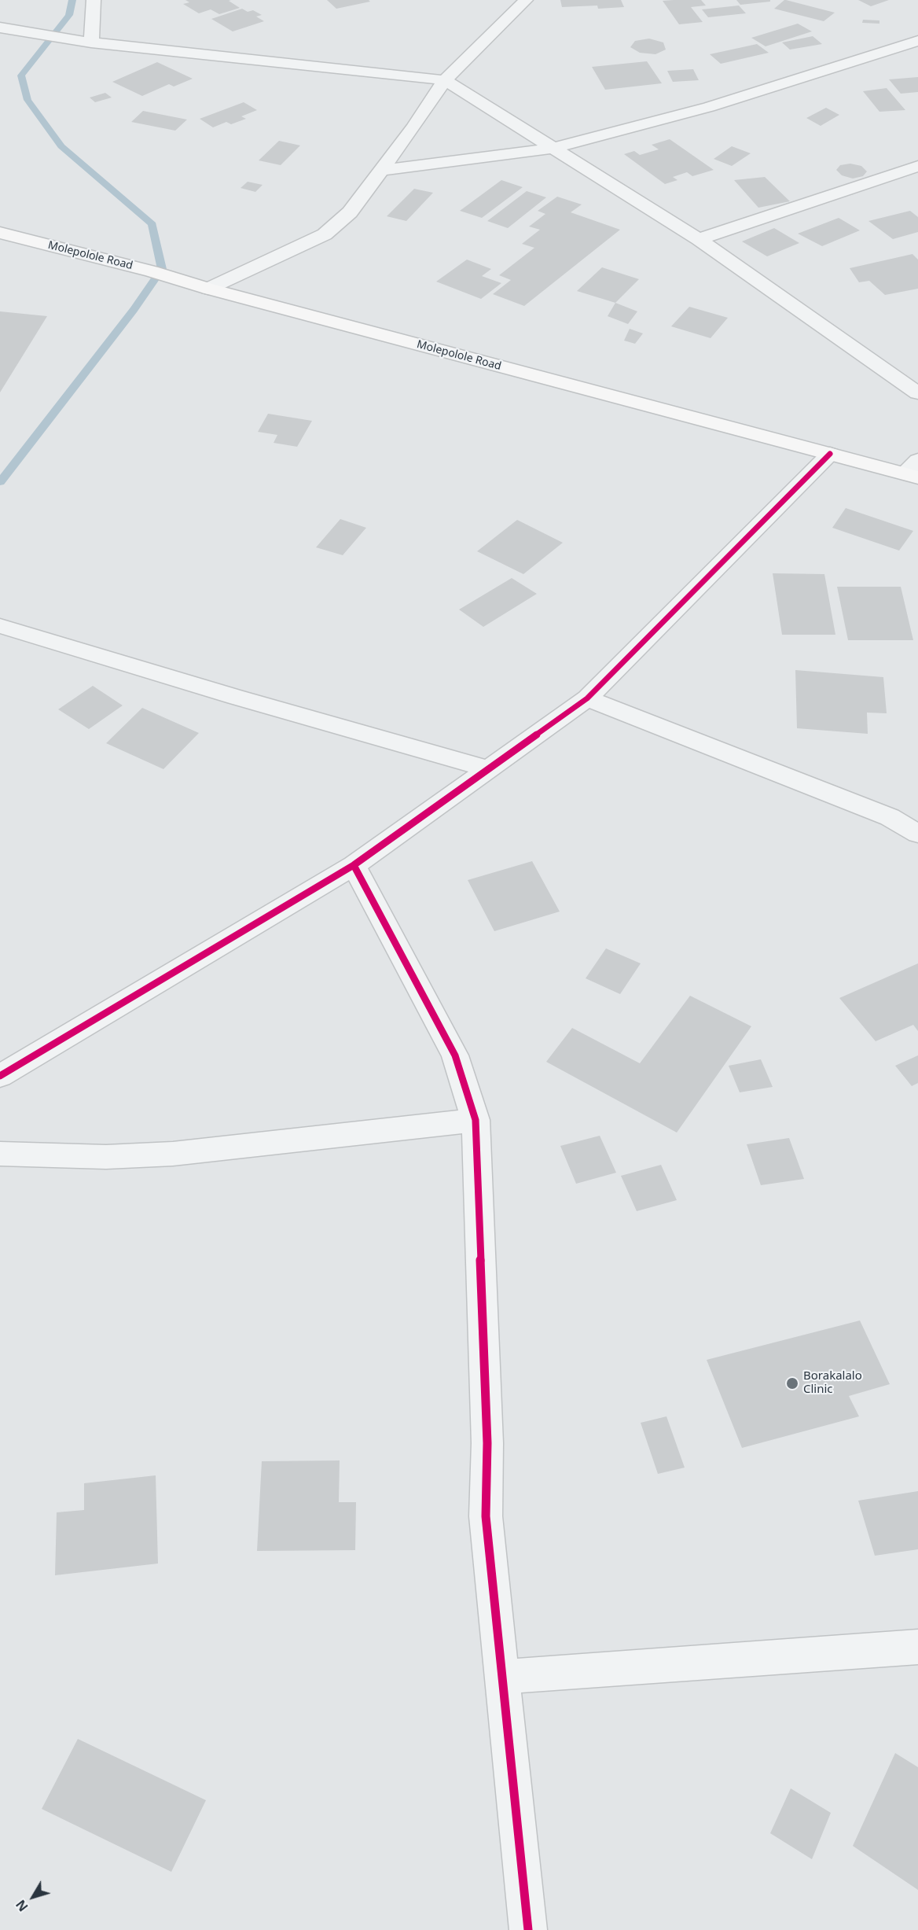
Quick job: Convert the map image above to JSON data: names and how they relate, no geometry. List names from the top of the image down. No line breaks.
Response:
{"streets":{"main road":["Molepolole Road"]},"places":["Borakalalo Clinic"],"north":"bottom left"}
